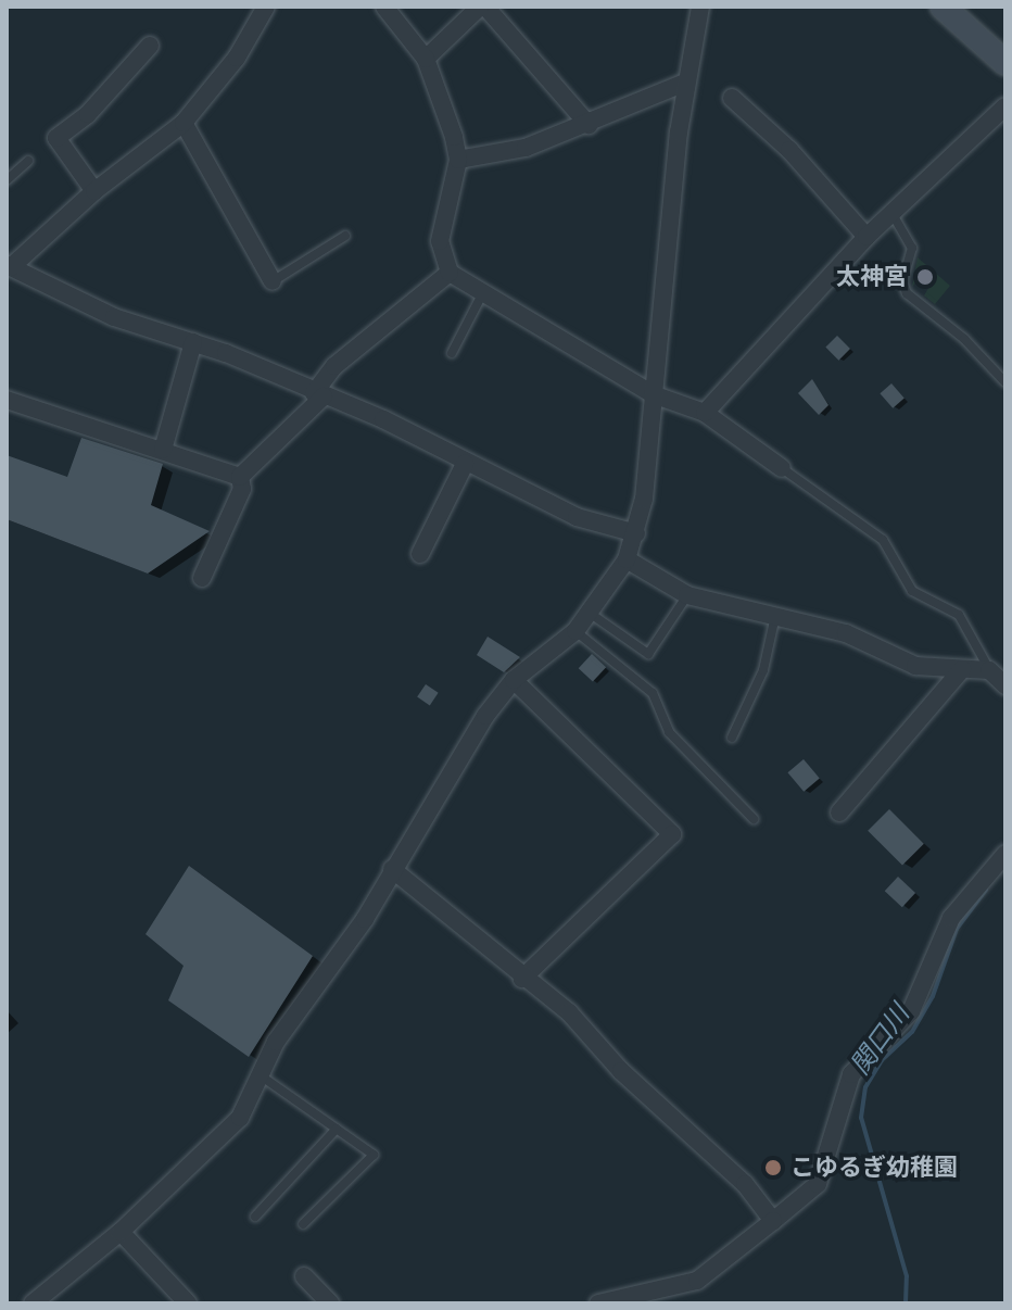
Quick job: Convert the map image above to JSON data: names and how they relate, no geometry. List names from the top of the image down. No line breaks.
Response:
{"water":["関口川"],"places":["太神宮","こゆるぎ幼稚園"]}
